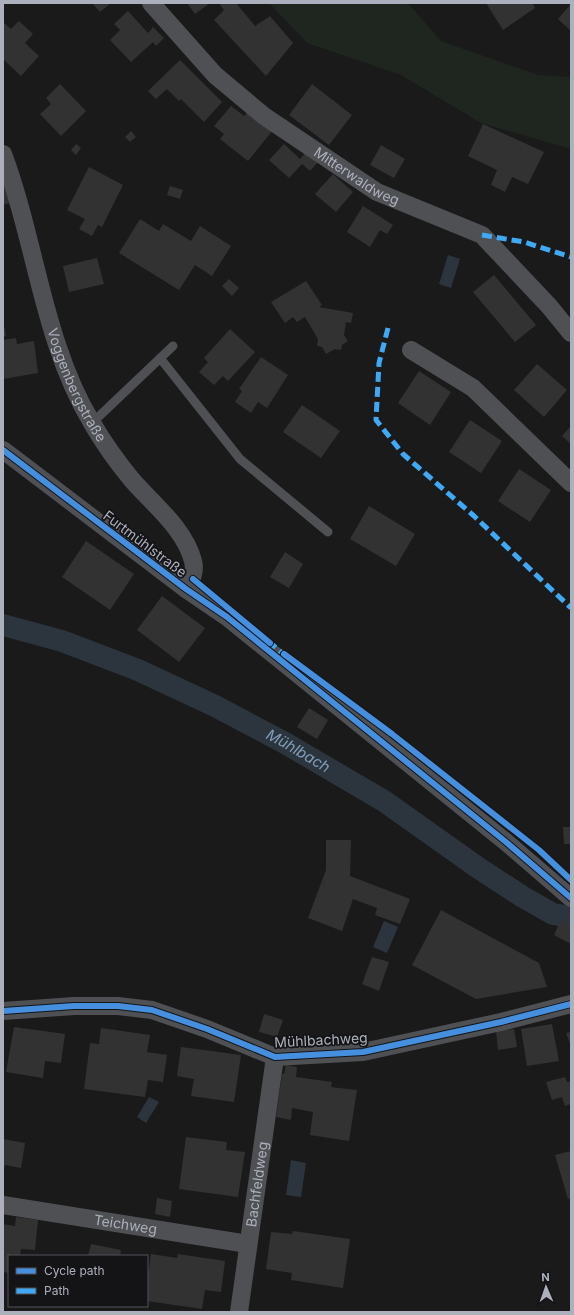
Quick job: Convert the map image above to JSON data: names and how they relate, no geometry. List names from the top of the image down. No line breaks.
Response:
{"streets":{"street":["Mitterwaldweg","Voggenbergstraße","Furtmühlstraße","Mühlbachweg","Bachfeldweg","Teichweg"]},"crossings":[["Voggenbergstraße","Furtmühlstraße"],["Mühlbachweg","Bachfeldweg"],["Bachfeldweg","Teichweg"]],"water":["Mühlbach"],"legend":["Cycle path","Path"],"north":"top"}
